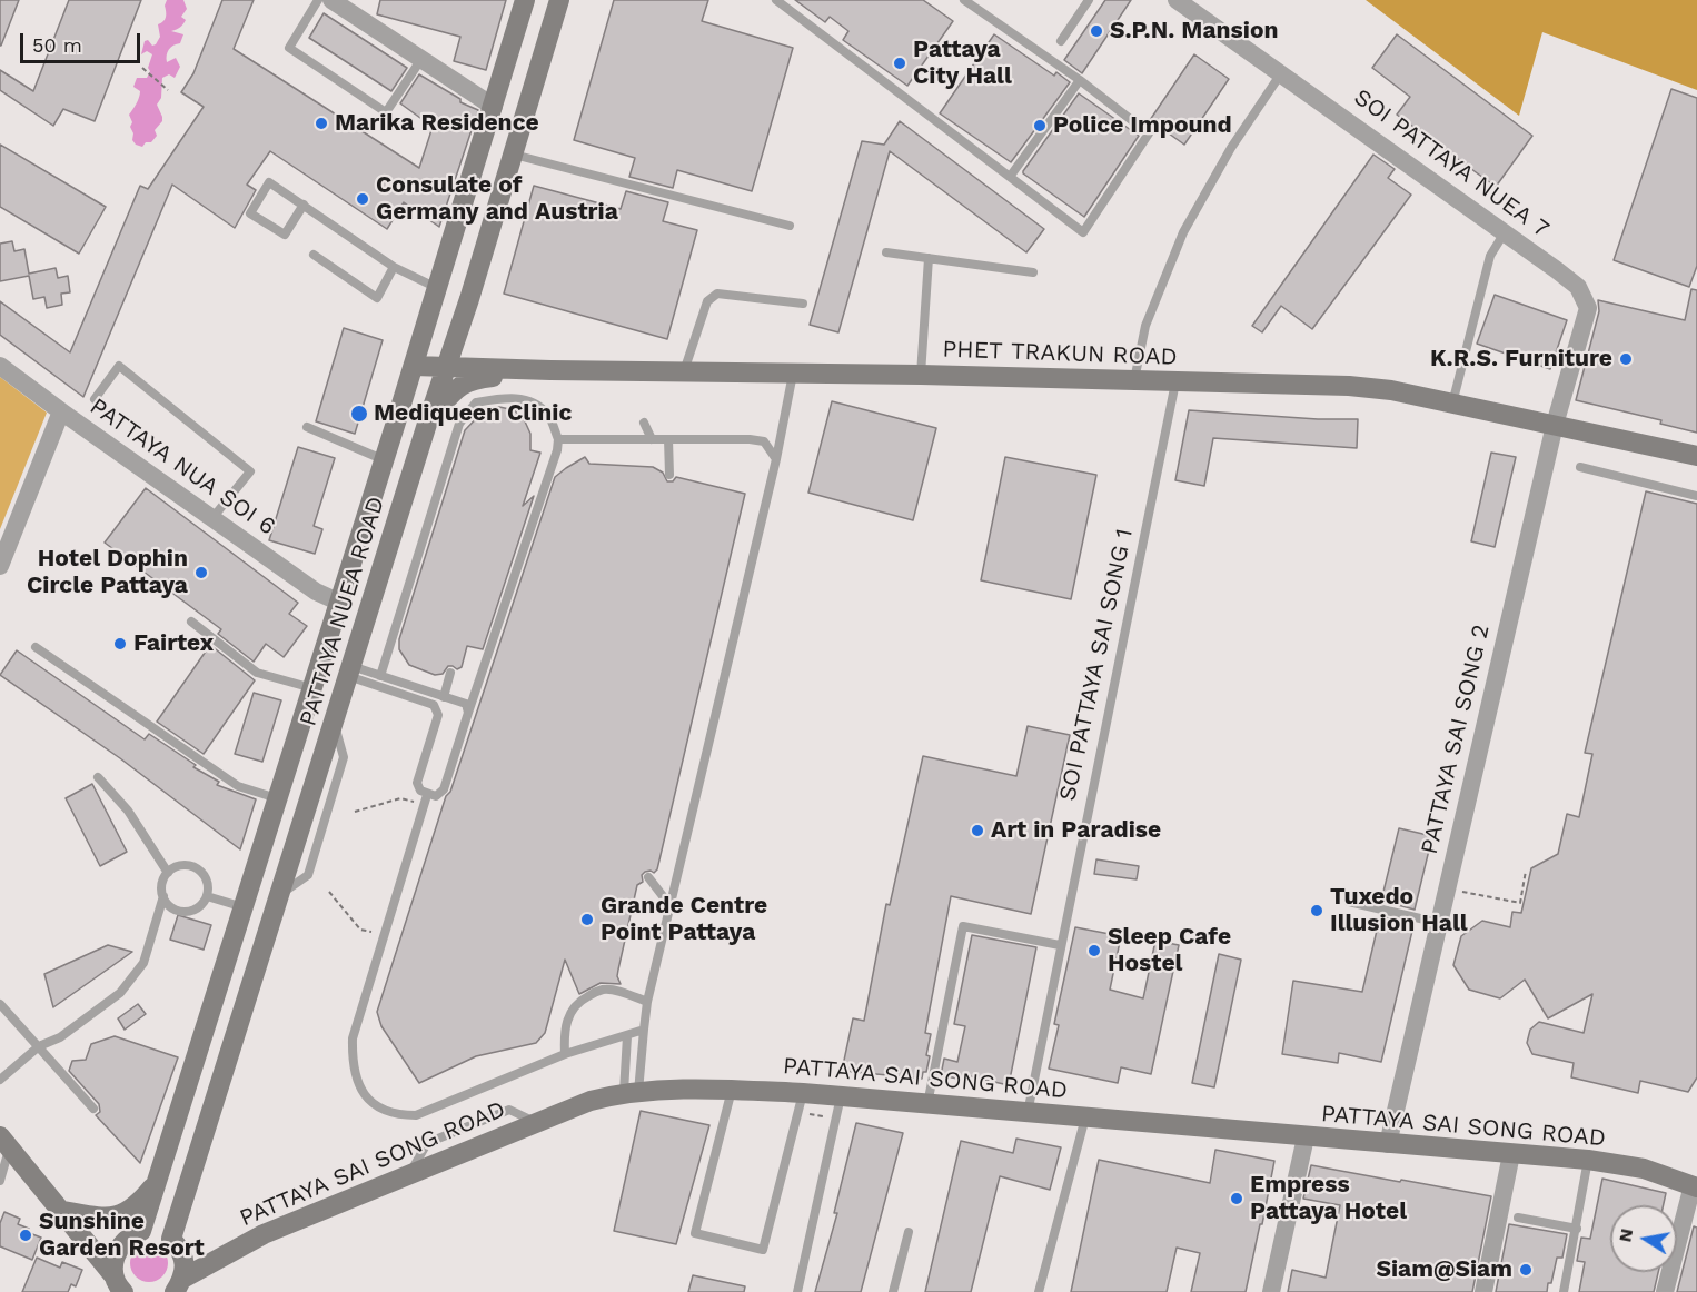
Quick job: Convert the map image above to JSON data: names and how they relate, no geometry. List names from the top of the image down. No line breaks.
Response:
{"streets":{"main road":["PHET TRAKUN ROAD","PATTAYA NUEA ROAD","PATTAYA SAI SONG ROAD"],"street":["SOI PATTAYA NUEA 7","PATTAYA NUA SOI 6","PATTAYA SAI SONG 2"],"lane":["SOI PATTAYA SAI SONG 1"]},"crossings":[["SOI PATTAYA NUEA 7","PHET TRAKUN ROAD"],["SOI PATTAYA NUEA 7","PATTAYA SAI SONG 2"],["PHET TRAKUN ROAD","PATTAYA NUEA ROAD"],["PHET TRAKUN ROAD","SOI PATTAYA SAI SONG 1"],["PHET TRAKUN ROAD","PATTAYA SAI SONG 2"],["PATTAYA NUA SOI 6","PATTAYA NUEA ROAD"],["PATTAYA NUEA ROAD","PATTAYA SAI SONG ROAD"],["SOI PATTAYA SAI SONG 1","PATTAYA SAI SONG ROAD"],["PATTAYA SAI SONG 2","PATTAYA SAI SONG ROAD"]],"places":["S.P.N. Mansion","Pattaya City Hall","Marika Residence","Police Impound","Consulate of Germany and Austria","K.R.S. Furniture","Mediqueen Clinic","Hotel Dophin Circle Pattaya","Fairtex","Art in Paradise","Tuxedo Illusion Hall","Grande Centre Point Pattaya","Sleep Cafe Hostel","Empress Pattaya Hotel","Sunshine Garden Resort","Siam@Siam"],"scale_bar":"50 m","north":"left"}
